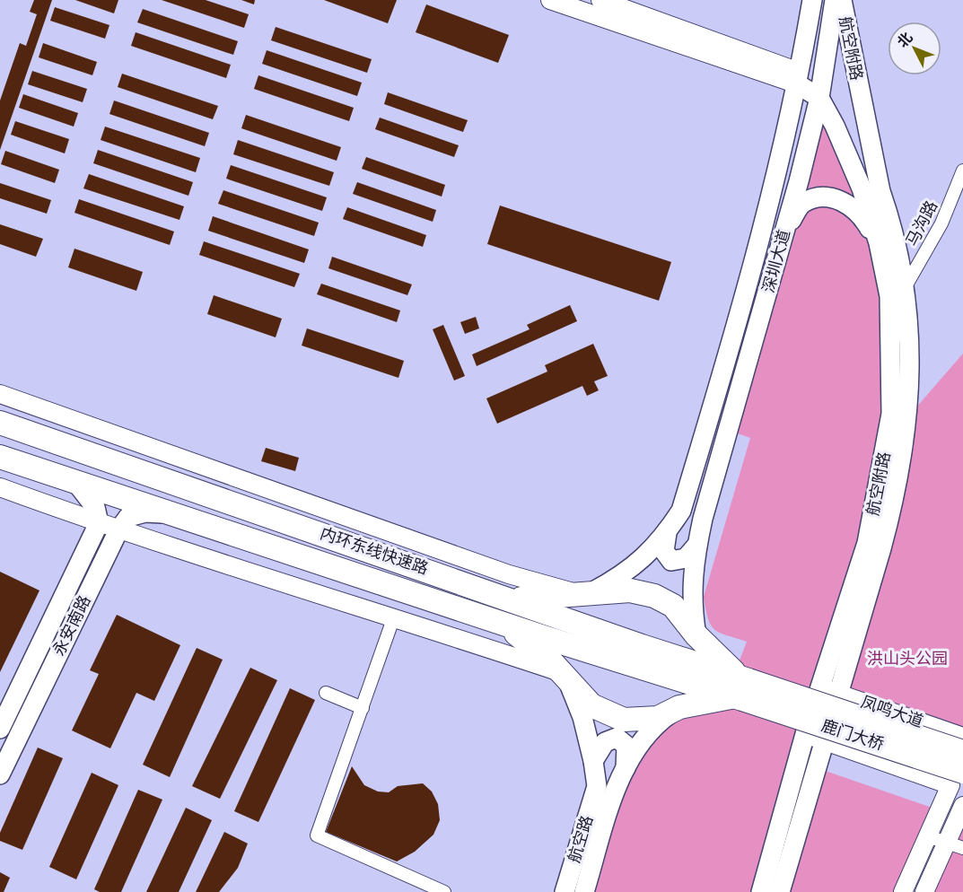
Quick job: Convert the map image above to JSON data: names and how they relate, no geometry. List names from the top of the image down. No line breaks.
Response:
{"streets":{"highway":["内环东线快速路","鹿门大桥"],"main road":["航空附路","深圳大道","永安南路","航空路"],"street":["马沟路","凤鸣大道"]},"crossings":[["航空附路","马沟路"],["航空附路","深圳大道"],["航空附路","凤鸣大道"],["内环东线快速路","永安南路"],["内环东线快速路","鹿门大桥"]],"parks":["洪山头公园"],"north":"top left"}
